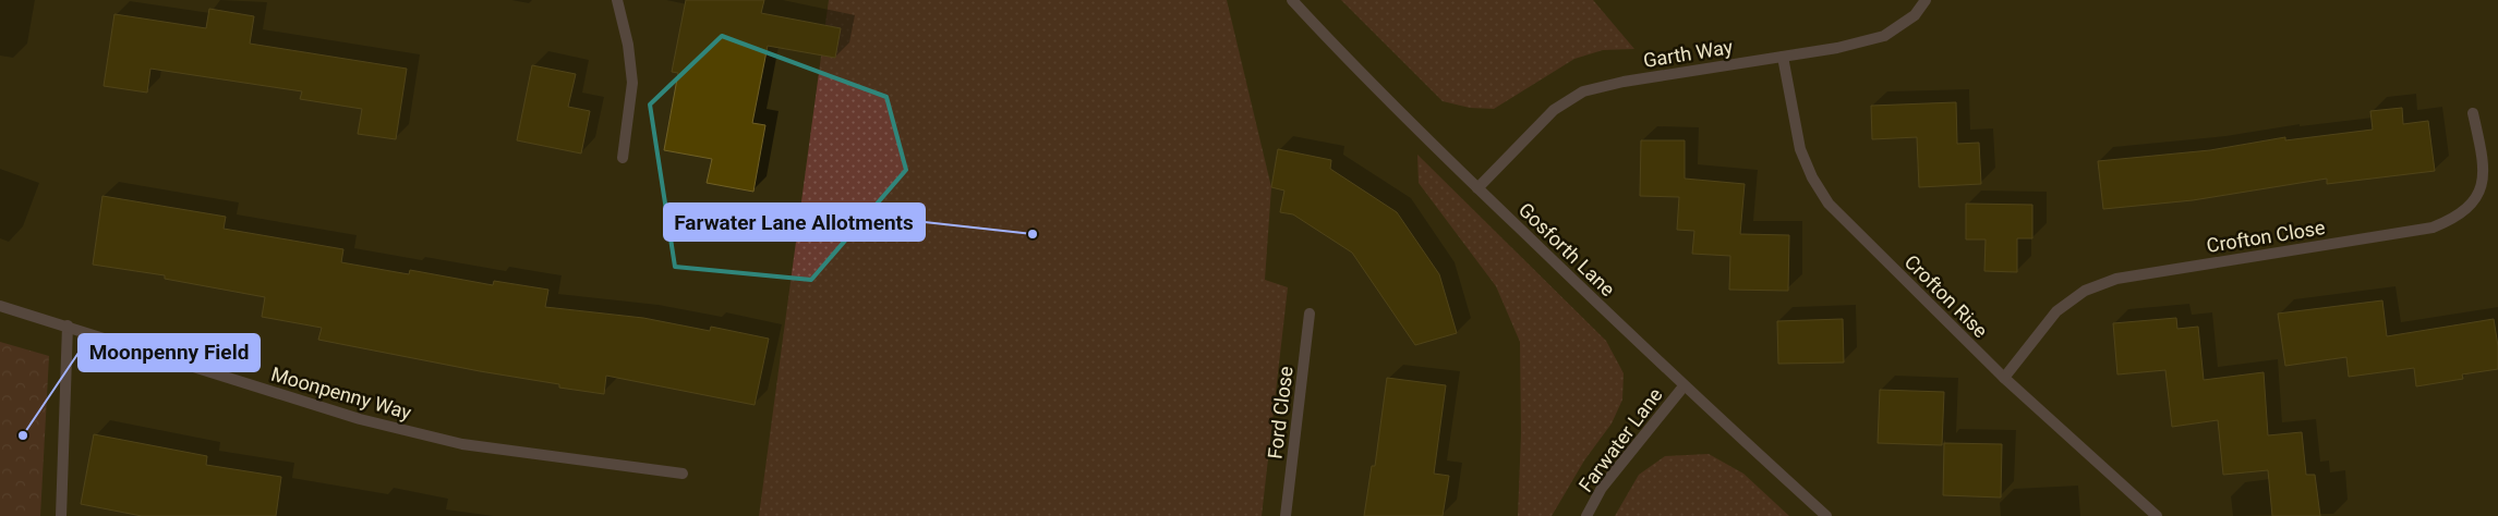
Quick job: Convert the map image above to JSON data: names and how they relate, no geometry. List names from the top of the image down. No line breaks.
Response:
{"streets":{"street":["Garth Way","Crofton Close","Gosforth Lane","Crofton Rise","Moonpenny Way","Ford Close","Farwater Lane"]},"crossings":[["Garth Way","Gosforth Lane"],["Garth Way","Crofton Rise"],["Crofton Close","Crofton Rise"],["Gosforth Lane","Farwater Lane"]],"places":["Farwater Lane Allotments","Moonpenny Field"]}
